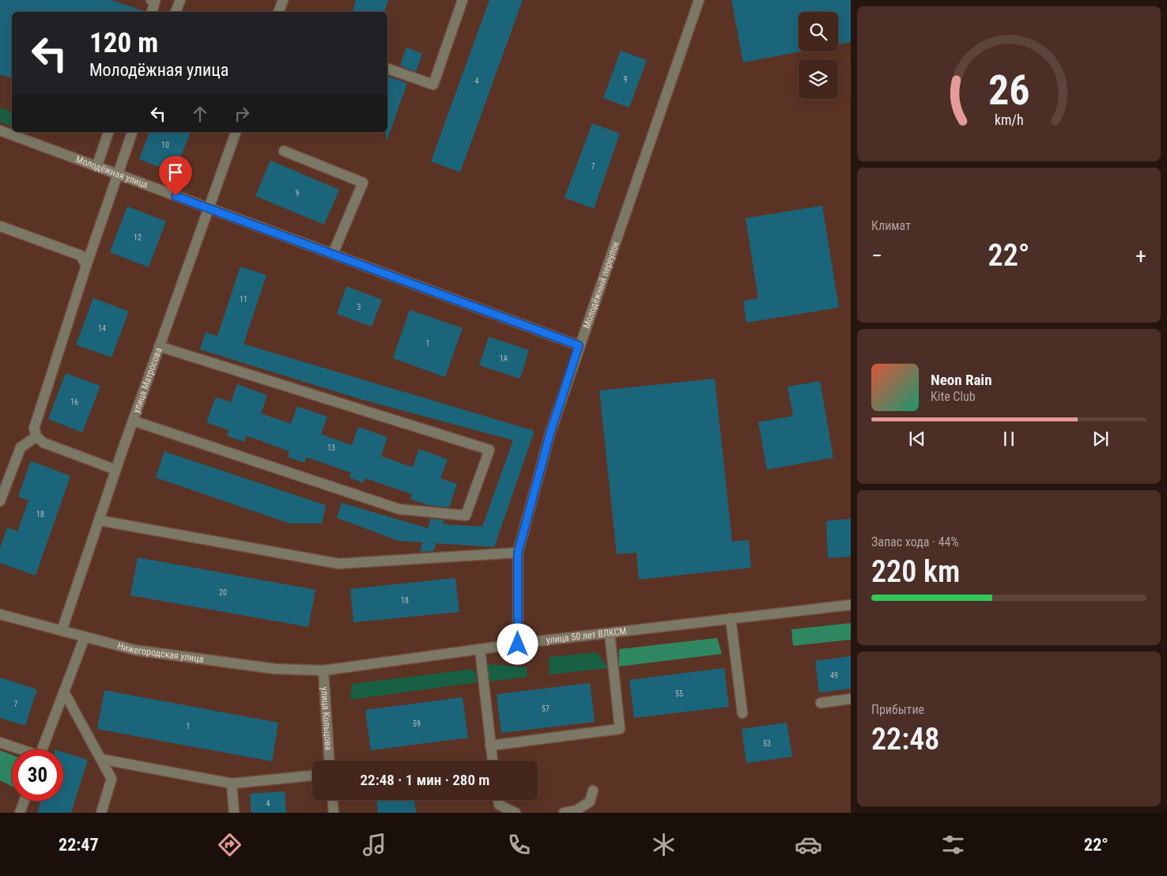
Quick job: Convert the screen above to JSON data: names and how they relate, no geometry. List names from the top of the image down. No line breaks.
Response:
{"streets":{"street":["Молодёжная улица","Молодёжный переулок","улица Матросова","улица 50 лет ВЛКСМ","Нижегородская улица","улица Кольцова"]},"crossings":[["Молодёжная улица","Молодёжный переулок"],["Молодёжная улица","улица Матросова"],["Молодёжный переулок","улица 50 лет ВЛКСМ"],["улица Матросова","Нижегородская улица"],["улица 50 лет ВЛКСМ","Нижегородская улица"],["улица 50 лет ВЛКСМ","улица Кольцова"],["Нижегородская улица","улица Кольцова"]],"house_numbers":["9","4","10","7","9","12","11","3","14","1","1А","16","13","18","20","18","49","55","7","57","59","1","53","4"],"page":{"turn":["120 m","Молодёжная улица"],"tile":["Климат",["Запас хода · 44%","220 km"],["Прибытие","22:48"]],"heat":["−","22°","+"],"song":["Neon Rain","Kite Club"],"limit":"30","trip":"22:48 · 1 мин · 280 m","tabs":["22:47","22°"],"gauge":["26","km/h"]}}
